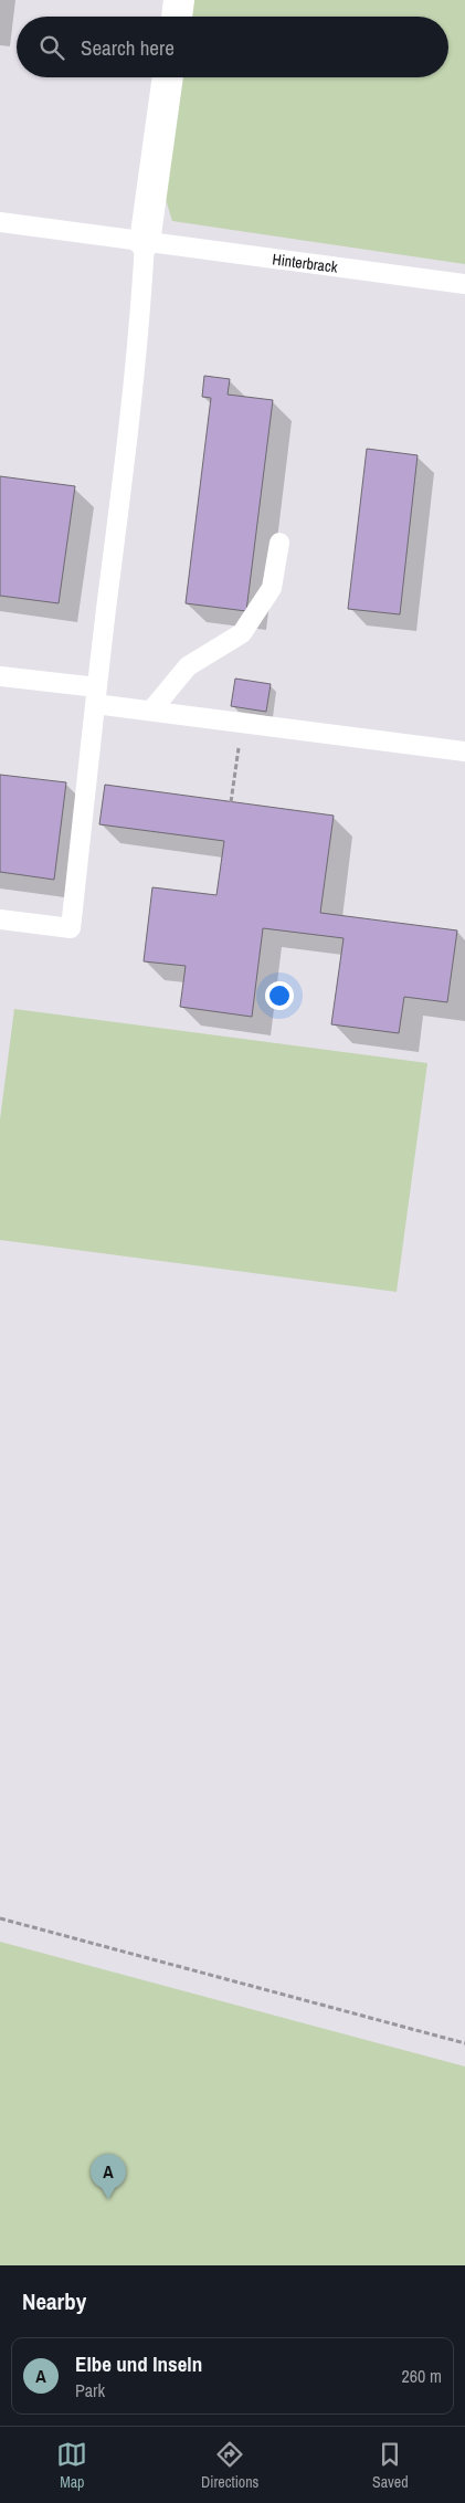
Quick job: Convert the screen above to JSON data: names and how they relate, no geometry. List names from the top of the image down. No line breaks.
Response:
{"streets":{"lane":["Hinterbrack"]},"page":{"search":"Search here","pins":"A","heading":"Nearby","list":[{"mark":"A","name":"Elbe und Inseln","note":"Park","value":"260 m"}],"nav":["Map","Directions","Saved"]}}
